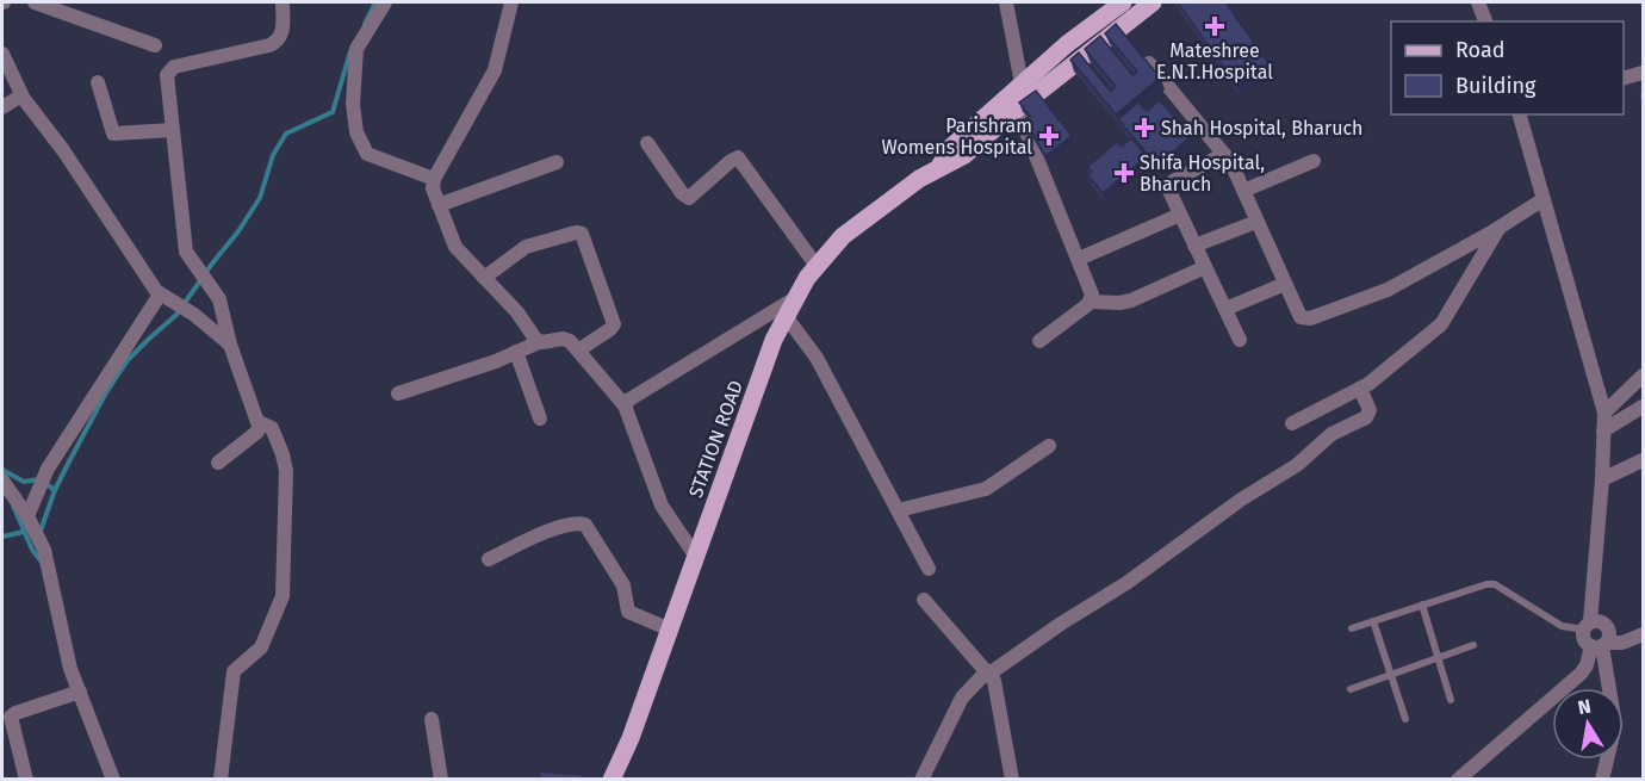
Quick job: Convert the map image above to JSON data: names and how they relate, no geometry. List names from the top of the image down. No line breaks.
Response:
{"streets":{"main road":["STATION ROAD"]},"places":{"health":["Mateshree E.N.T.Hospital","Shah Hospital, Bharuch","Parishram Womens Hospital","Shifa Hospital, Bharuch"]},"legend":["Road","Building"],"north":"top"}
